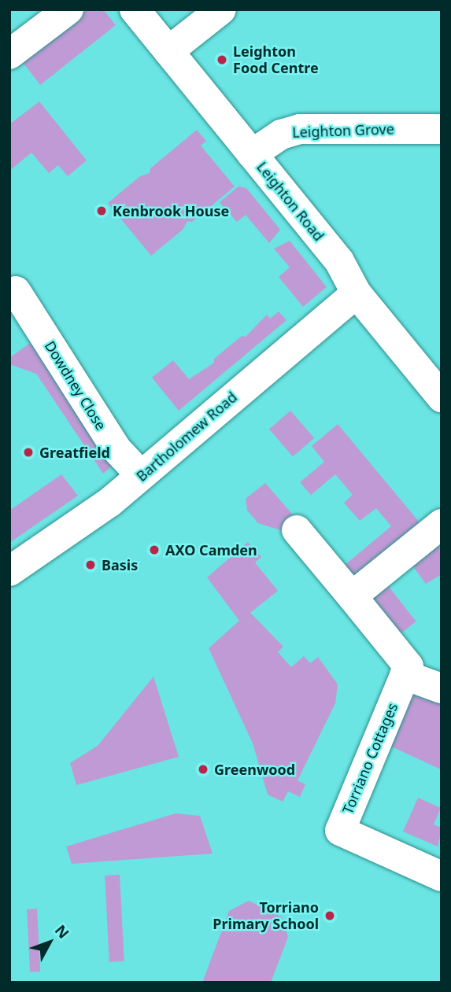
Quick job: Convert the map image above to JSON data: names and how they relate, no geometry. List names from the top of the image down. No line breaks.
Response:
{"streets":{"street":["Leighton Grove","Leighton Road","Dowdney Close","Bartholomew Road","Torriano Cottages"]},"crossings":[["Leighton Grove","Leighton Road"],["Leighton Road","Bartholomew Road"],["Dowdney Close","Bartholomew Road"]],"places":["Leighton Food Centre","Kenbrook House","Greatfield","AXO Camden","Basis","Greenwood","Torriano Primary School"],"north":"top right"}
